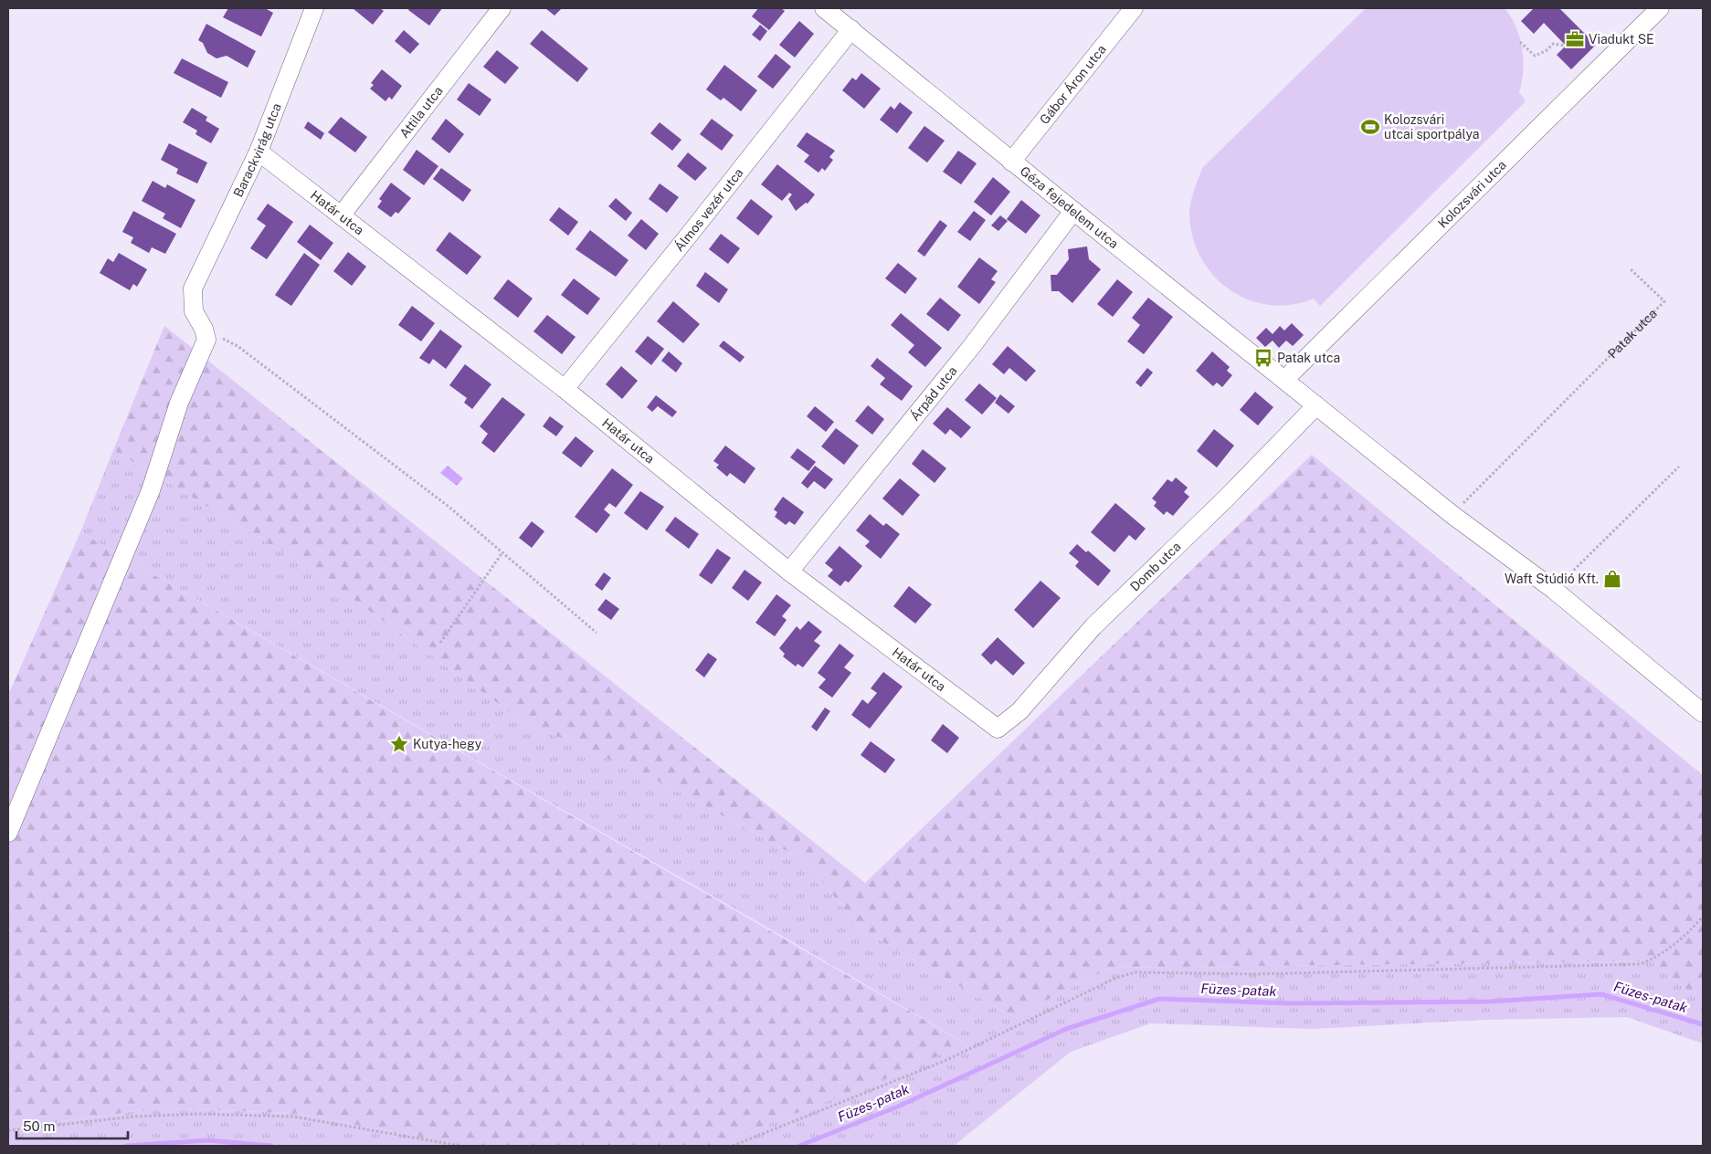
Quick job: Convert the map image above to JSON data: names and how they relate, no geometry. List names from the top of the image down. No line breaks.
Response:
{"streets":{"street":["Gábor Áron utca","Attila utca","Barackvirág utca","Kolozsvári utca","Géza fejedelem utca","Álmos vezér utca","Határ utca","Árpád utca","Domb utca"],"path":["Patak utca"]},"crossings":[["Gábor Áron utca","Géza fejedelem utca"],["Attila utca","Határ utca"],["Barackvirág utca","Határ utca"],["Kolozsvári utca","Géza fejedelem utca"],["Géza fejedelem utca","Álmos vezér utca"],["Géza fejedelem utca","Árpád utca"],["Géza fejedelem utca","Domb utca"],["Álmos vezér utca","Határ utca"],["Határ utca","Árpád utca"],["Határ utca","Domb utca"]],"water":["Füzes-patak"],"places":{"office":["Viadukt SE"],"sports":["Kolozsvári utcai sportpálya"],"bus stop":["Patak utca"],"shop":["Waft Stúdió Kft."],"place":["Kutya-hegy"]},"scale_bar":"50 m"}
